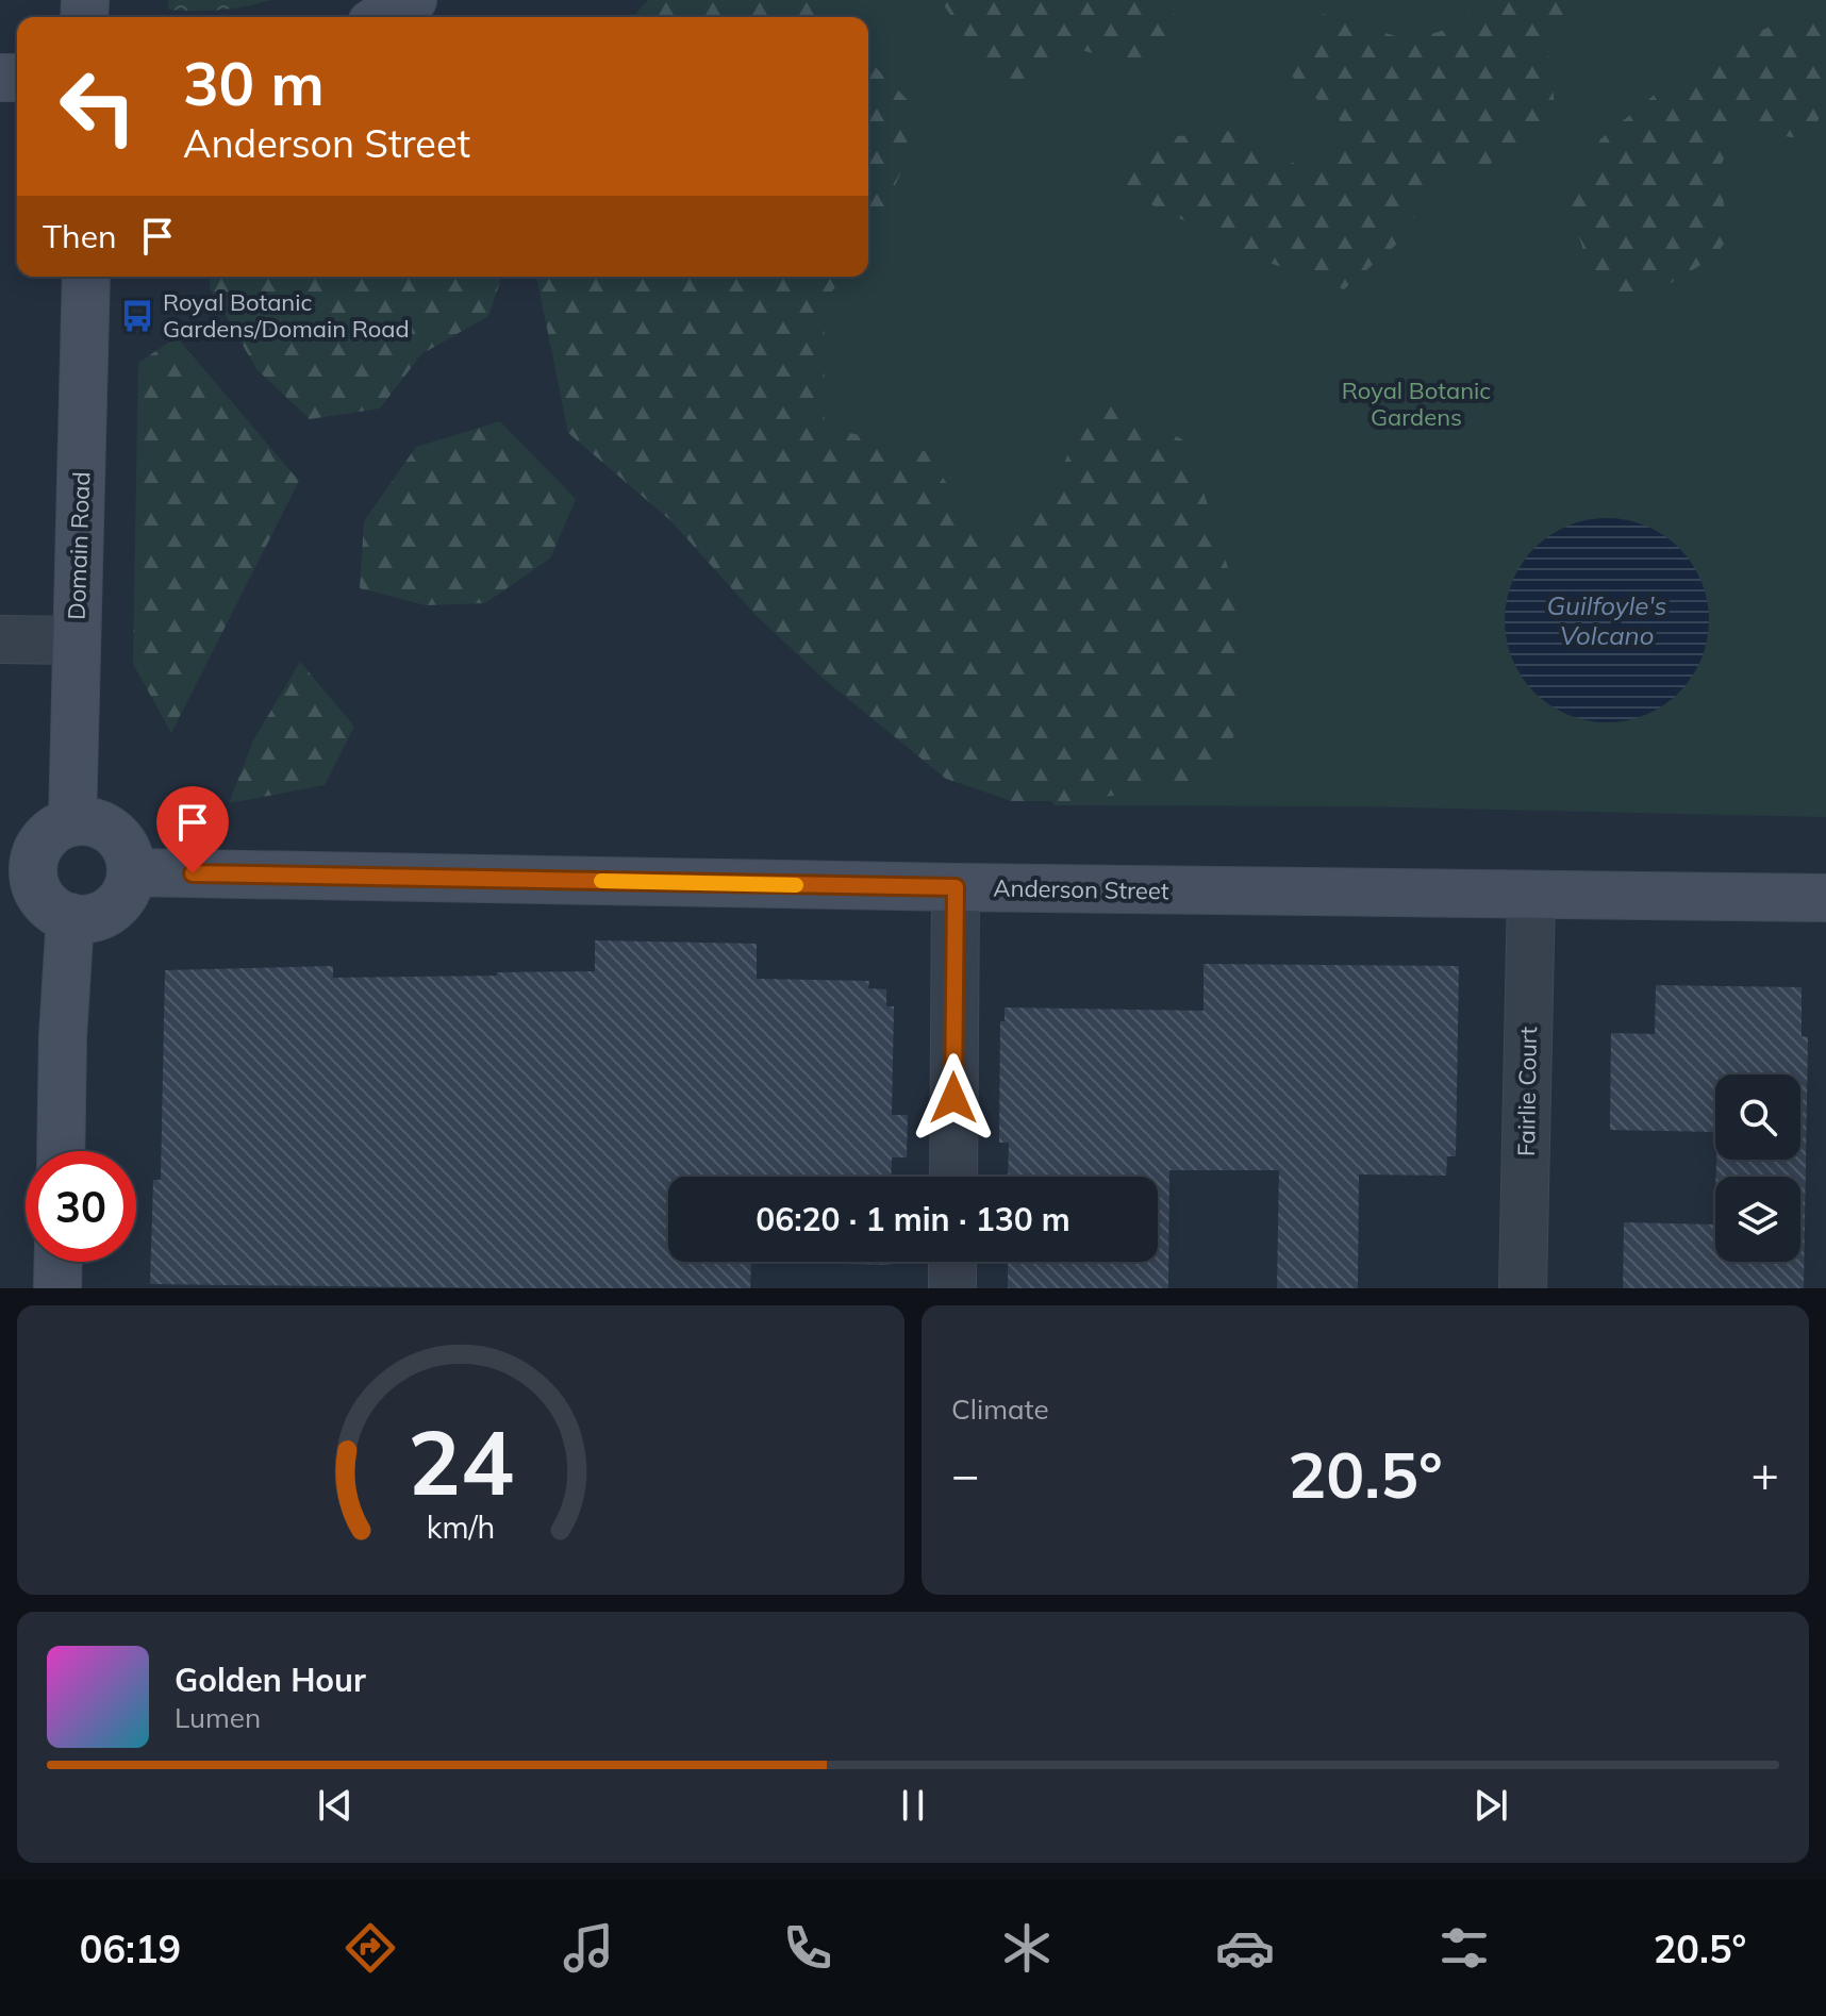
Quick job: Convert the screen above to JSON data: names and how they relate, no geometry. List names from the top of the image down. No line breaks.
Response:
{"streets":{"street":["Domain Road","Anderson Street","Fairlie Court"]},"crossings":[["Domain Road","Anderson Street"],["Anderson Street","Fairlie Court"]],"water":["Guilfoyle's Volcano"],"parks":["Royal Botanic Gardens"],"places":{"bus stop":["Royal Botanic Gardens/Domain Road"]},"page":{"turn":["30 m","Anderson Street"],"then":"Then","limit":"30","trip":"06:20 · 1 min · 130 m","tile":"Climate","heat":["−","20.5°","+"],"song":["Golden Hour","Lumen"],"tabs":["06:19","20.5°"],"gauge":["24","km/h"]}}
